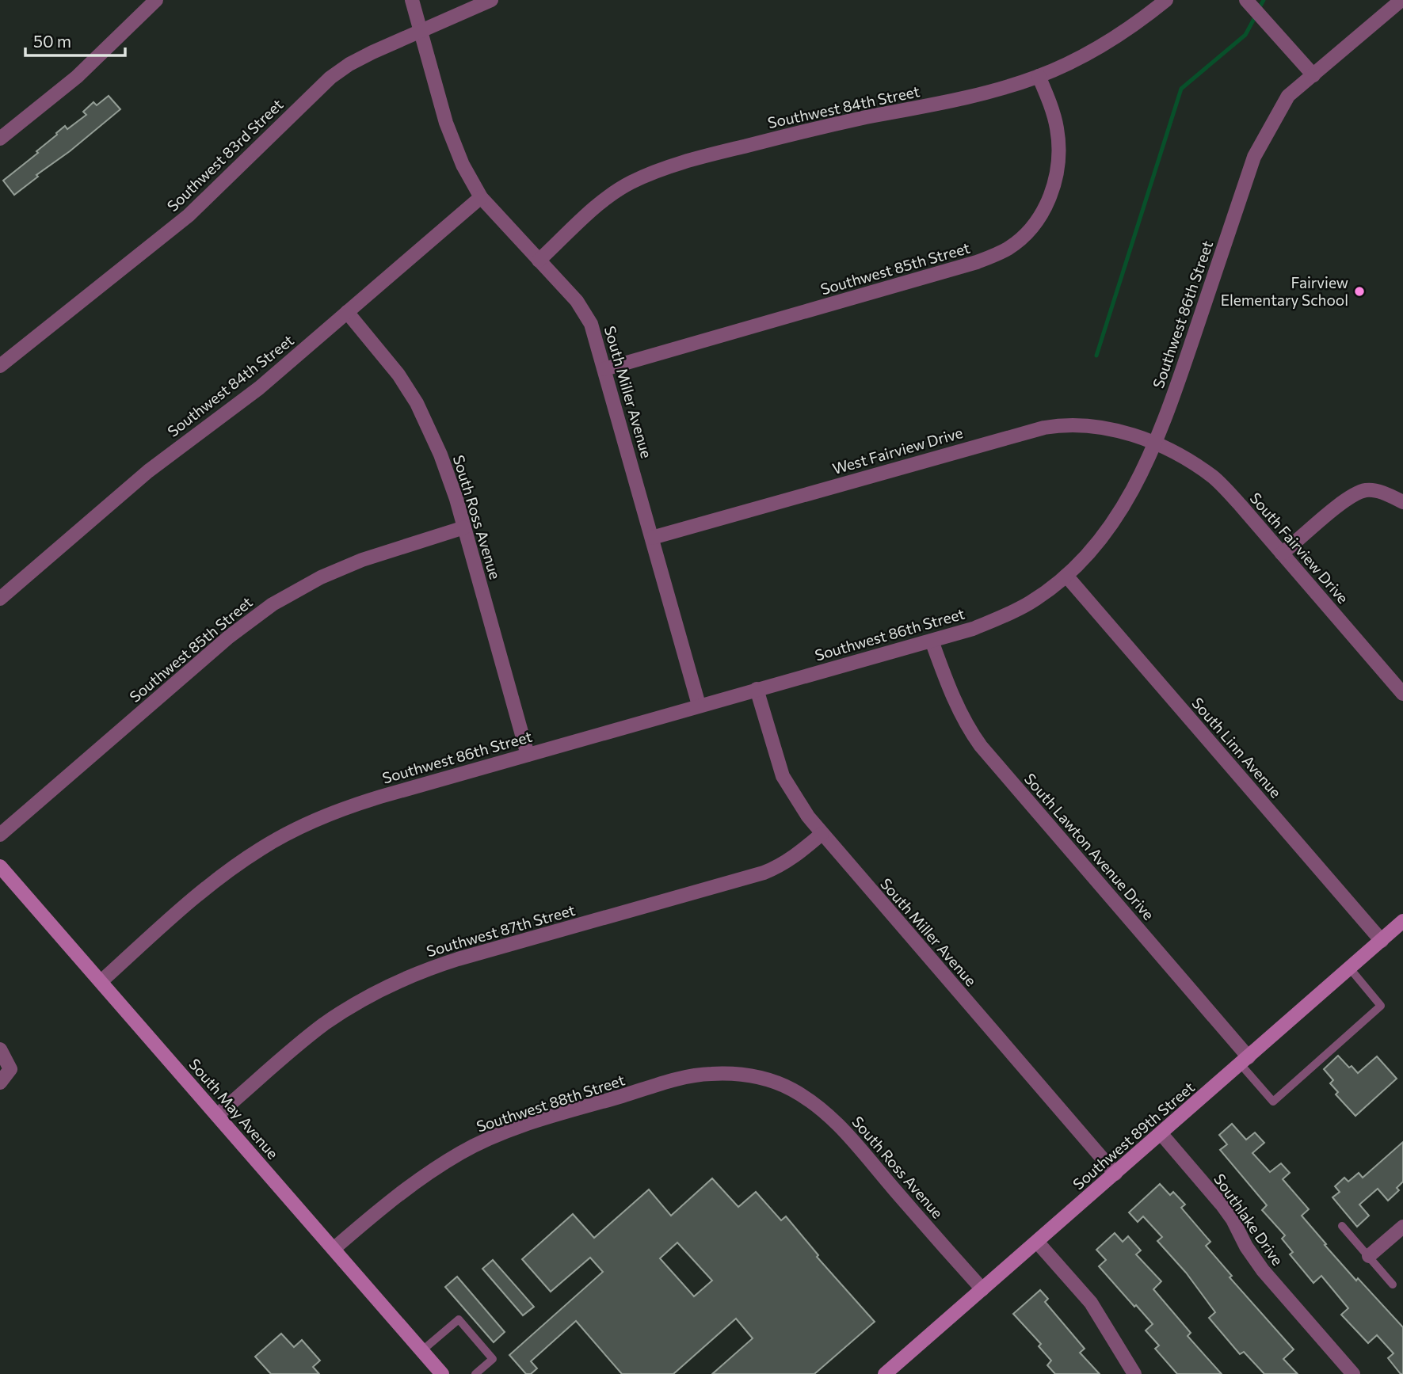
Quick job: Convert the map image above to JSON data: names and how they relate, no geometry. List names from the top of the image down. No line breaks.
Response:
{"streets":{"main road":["South May Avenue","Southwest 89th Street"],"street":["Southwest 84th Street","Southwest 83rd Street","Southwest 85th Street","Southwest 86th Street","South Miller Avenue","West Fairview Drive","South Ross Avenue","South Fairview Drive","South Linn Avenue","South Lawton Avenue Drive","Southwest 87th Street","Southwest 88th Street","Southlake Drive"]},"crossings":[["Southwest 84th Street","Southwest 85th Street"],["Southwest 84th Street","South Miller Avenue"],["Southwest 84th Street","South Ross Avenue"],["Southwest 83rd Street","South Miller Avenue"],["Southwest 85th Street","South Miller Avenue"],["Southwest 85th Street","South Ross Avenue"],["Southwest 86th Street","South Miller Avenue"],["Southwest 86th Street","West Fairview Drive"],["Southwest 86th Street","South Ross Avenue"],["Southwest 86th Street","South Fairview Drive"],["Southwest 86th Street","South Linn Avenue"],["Southwest 86th Street","South Lawton Avenue Drive"],["Southwest 86th Street","South May Avenue"],["South Miller Avenue","West Fairview Drive"],["South Miller Avenue","Southwest 87th Street"],["South Miller Avenue","Southwest 89th Street"],["West Fairview Drive","South Fairview Drive"],["South Ross Avenue","Southwest 88th Street"],["South Ross Avenue","Southwest 89th Street"],["South Linn Avenue","Southwest 89th Street"],["South Lawton Avenue Drive","Southwest 89th Street"],["Southwest 87th Street","South May Avenue"],["Southwest 88th Street","South May Avenue"],["Southwest 89th Street","Southlake Drive"]],"places":["Fairview Elementary School"],"scale_bar":"50 m"}
